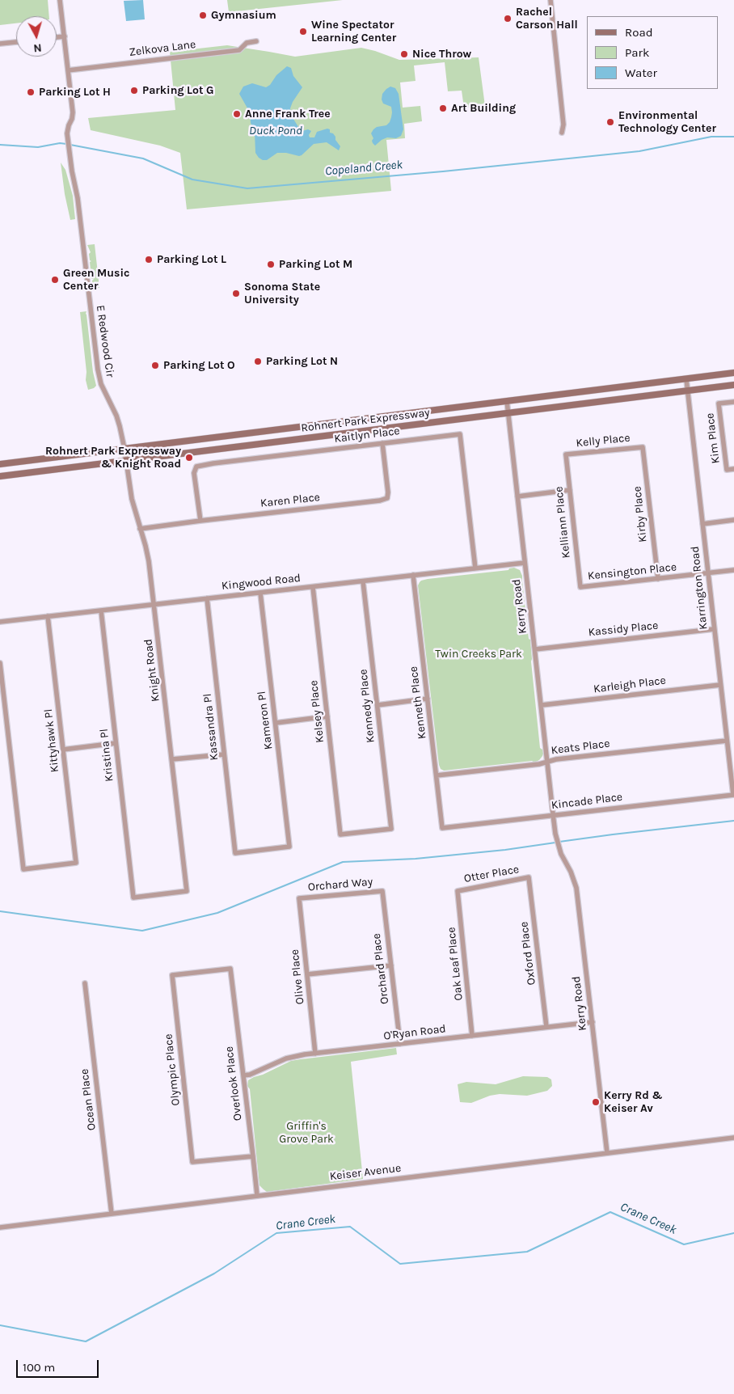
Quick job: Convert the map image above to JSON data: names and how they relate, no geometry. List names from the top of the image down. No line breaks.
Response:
{"streets":{"main road":["Rohnert Park Expressway"],"street":["Zelkova Lane","E Redwood Cir","Kaitlyn Place","Kim Place","Kelly Place","Karen Place","Kirby Place","Kelliann Place","Kensington Place","Kingwood Road","Karrington Road","Kerry Road","Kassidy Place","Knight Road","Karleigh Place","Kenneth Place","Kennedy Place","Kelsey Place","Kameron Pl","Kassandra Pl","Kittyhawk Pl","Keats Place","Kristina Pl","Kincade Place","Otter Place","Orchard Way","Oxford Place","Oak Leaf Place","Orchard Place","Olive Place","O'Ryan Road","Olympic Place","Overlook Place","Ocean Place","Keiser Avenue"]},"crossings":[["Zelkova Lane","E Redwood Cir"],["E Redwood Cir","Rohnert Park Expressway"],["E Redwood Cir","Knight Road"],["Rohnert Park Expressway","Karrington Road"],["Rohnert Park Expressway","Kerry Road"],["Rohnert Park Expressway","Knight Road"],["Kaitlyn Place","Karen Place"],["Kaitlyn Place","Kingwood Road"],["Kelly Place","Kirby Place"],["Kelly Place","Kelliann Place"],["Karen Place","Knight Road"],["Kirby Place","Kensington Place"],["Kelliann Place","Kensington Place"],["Kensington Place","Karrington Road"],["Kingwood Road","Kerry Road"],["Kingwood Road","Knight Road"],["Kingwood Road","Kenneth Place"],["Kingwood Road","Kennedy Place"],["Kingwood Road","Kelsey Place"],["Kingwood Road","Kameron Pl"],["Kingwood Road","Kassandra Pl"],["Kingwood Road","Kittyhawk Pl"],["Kingwood Road","Kristina Pl"],["Karrington Road","Kassidy Place"],["Karrington Road","Karleigh Place"],["Karrington Road","Keats Place"],["Karrington Road","Kincade Place"],["Kerry Road","Kassidy Place"],["Kerry Road","Karleigh Place"],["Kerry Road","Keats Place"],["Kerry Road","Kincade Place"],["Kerry Road","O'Ryan Road"],["Kerry Road","Keiser Avenue"],["Knight Road","Kristina Pl"],["Kenneth Place","Keats Place"],["Kenneth Place","Kincade Place"],["Kennedy Place","Kelsey Place"],["Kameron Pl","Kassandra Pl"],["Otter Place","Oxford Place"],["Otter Place","Oak Leaf Place"],["Orchard Way","Orchard Place"],["Orchard Way","Olive Place"],["Oxford Place","O'Ryan Road"],["Oak Leaf Place","O'Ryan Road"],["Orchard Place","O'Ryan Road"],["Olive Place","O'Ryan Road"],["O'Ryan Road","Overlook Place"],["Olympic Place","Overlook Place"],["Overlook Place","Keiser Avenue"],["Ocean Place","Keiser Avenue"]],"water":["Duck Pond","Copeland Creek","Crane Creek"],"parks":["Twin Creeks Park","Griffin's Grove Park"],"places":["Gymnasium","Rachel Carson Hall","Wine Spectator Learning Center","Nice Throw","Parking Lot G","Parking Lot H","Art Building","Anne Frank Tree","Environmental Technology Center","Parking Lot L","Parking Lot M","Green Music Center","Sonoma State University","Parking Lot N","Parking Lot O","Rohnert Park Expressway & Knight Road","Kerry Rd & Keiser Av"],"legend":["Road","Park","Water"],"scale_bar":"100 m","north":"bottom"}
